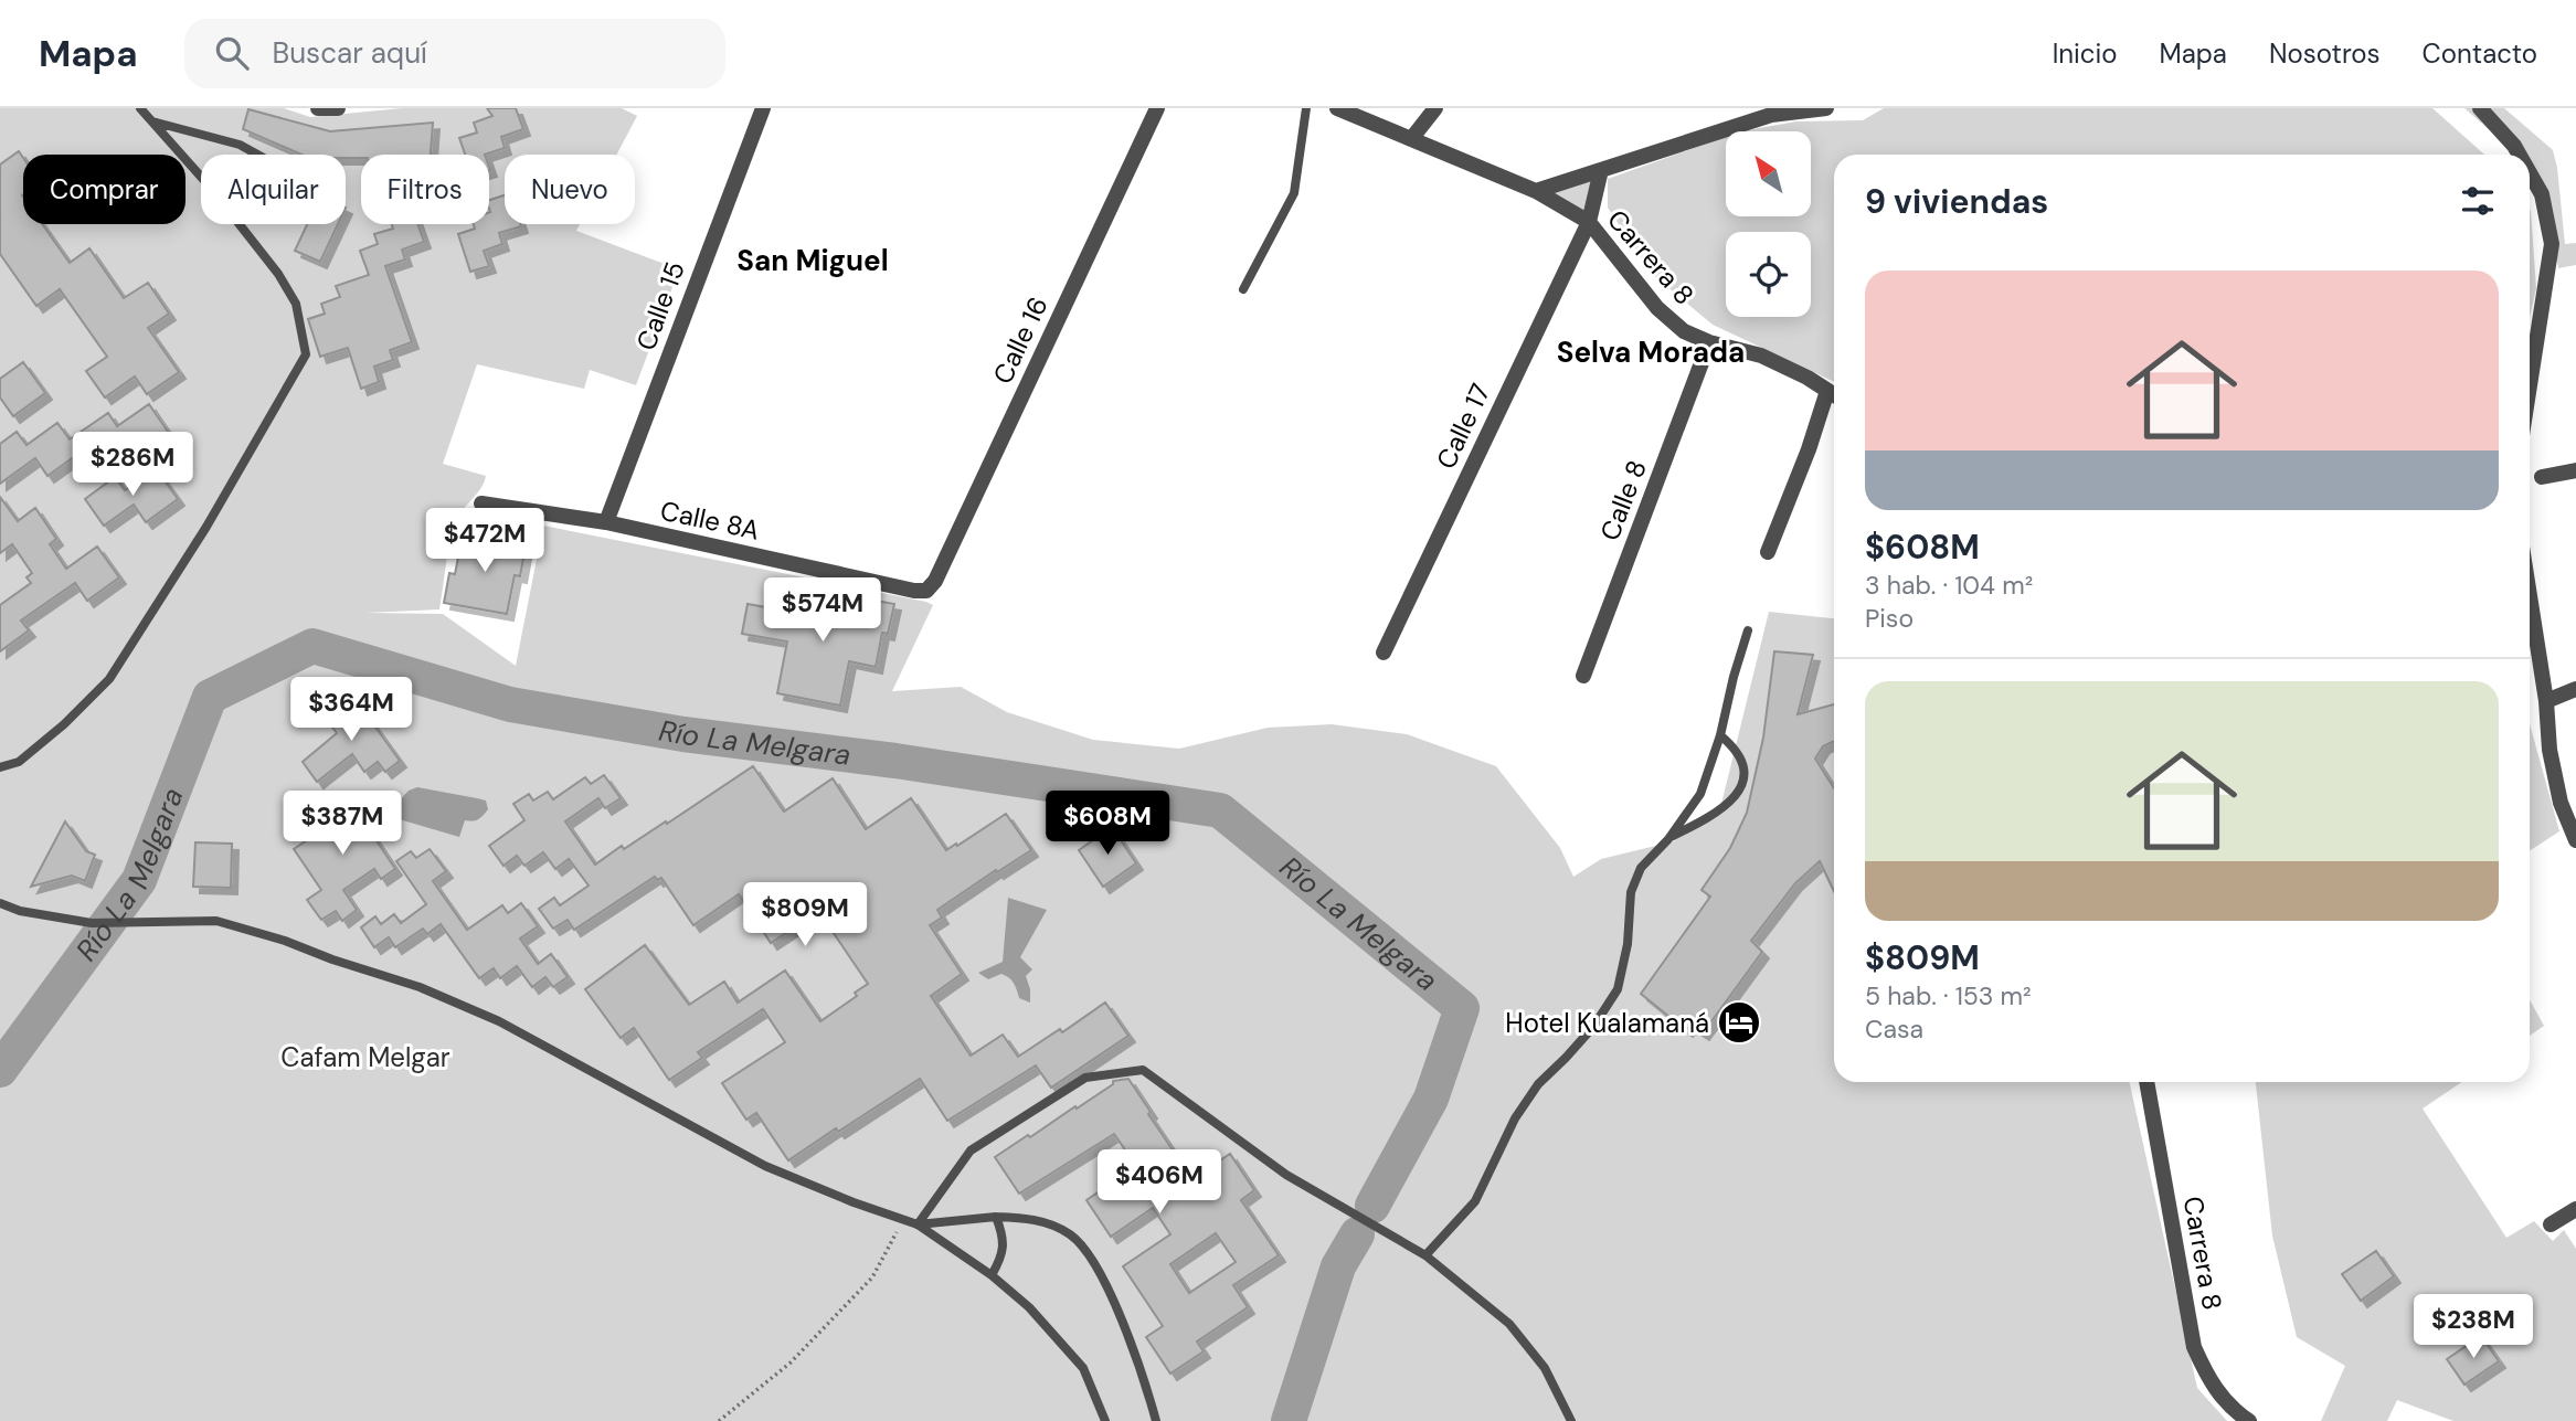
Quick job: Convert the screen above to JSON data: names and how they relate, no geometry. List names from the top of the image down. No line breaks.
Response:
{"streets":{"street":["Carrera 8","Calle 15","Calle 16","Calle 17","Calle 8","Calle 8A"]},"crossings":[["Carrera 8","Calle 17"],["Carrera 8","Calle 8"],["Calle 15","Calle 8A"],["Calle 16","Calle 8A"]],"districts":["San Miguel","Selva Morada"],"water":["Río La Melgara"],"parks":["Cafam Melgar"],"places":{"hotel":["Hotel Kualamaná"]},"north":"top left","page":{"header":"Mapa","search":"Buscar aquí","nav":["Inicio","Mapa","Nosotros","Contacto"],"chip":["Comprar","Alquilar","Filtros","Nuevo"],"heading":"9 viviendas","list":[{"name":"$608M","note":"3 hab. · 104 m² · Piso"},{"name":"$809M","note":"5 hab. · 153 m² · Casa"}],"price":["$286M","$472M","$574M","$364M","$387M","$608M","$809M","$406M","$238M"]}}
